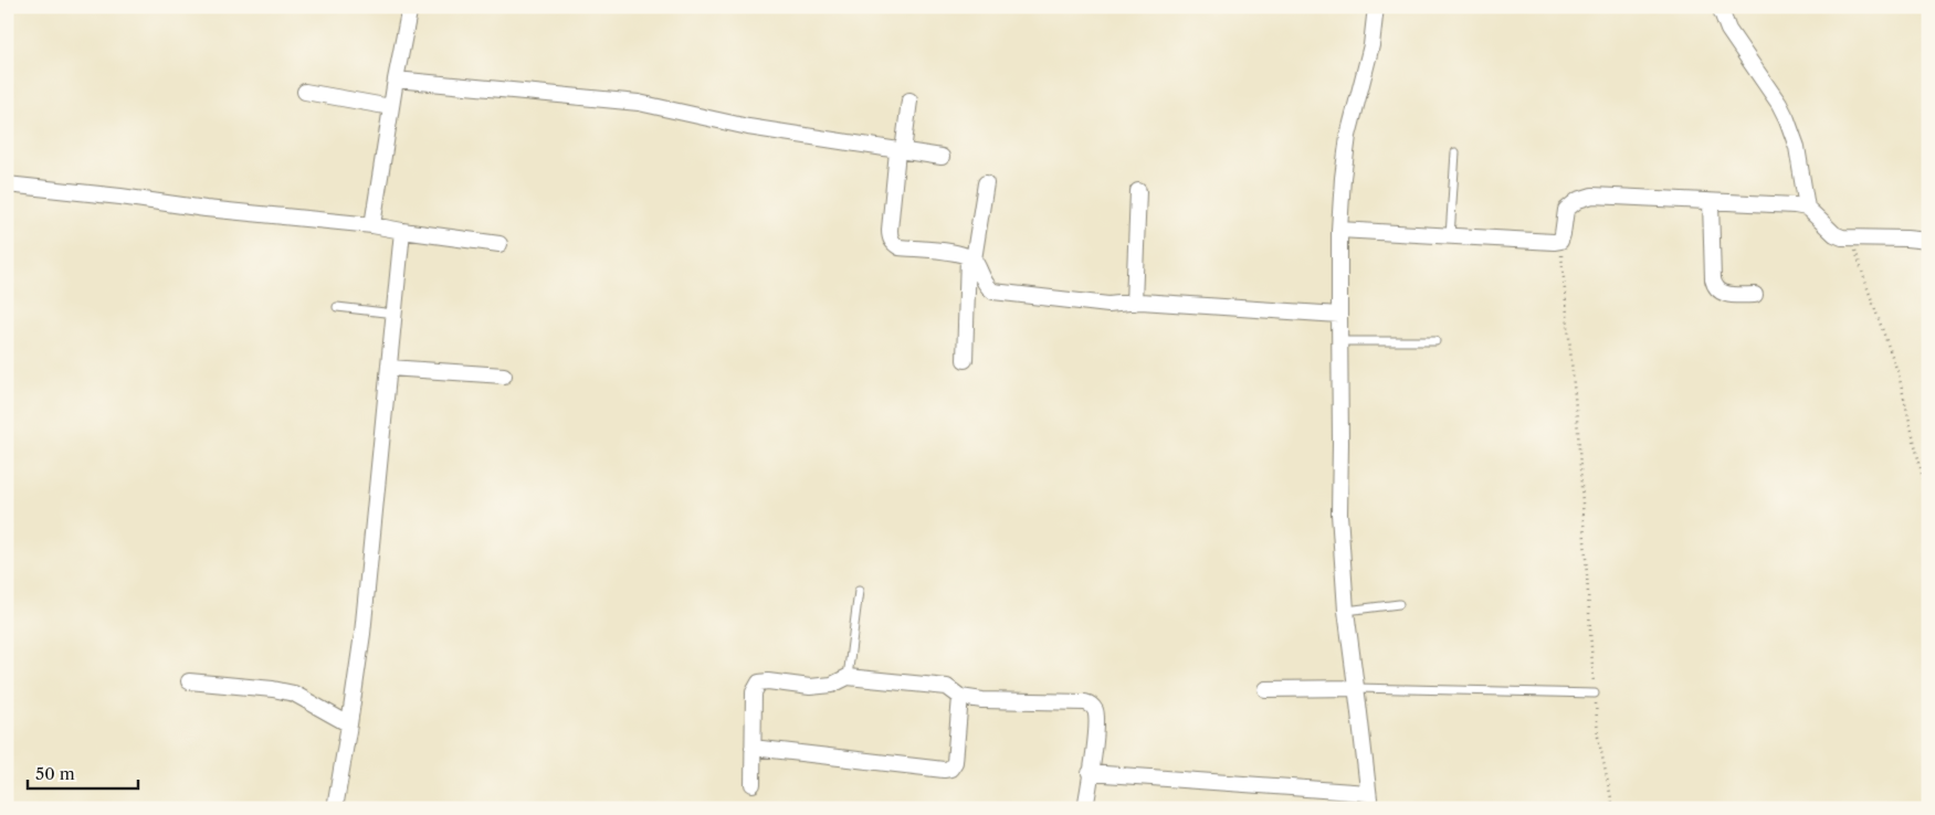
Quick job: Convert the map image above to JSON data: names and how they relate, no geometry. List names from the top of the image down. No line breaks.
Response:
{"scale_bar":"50 m"}
